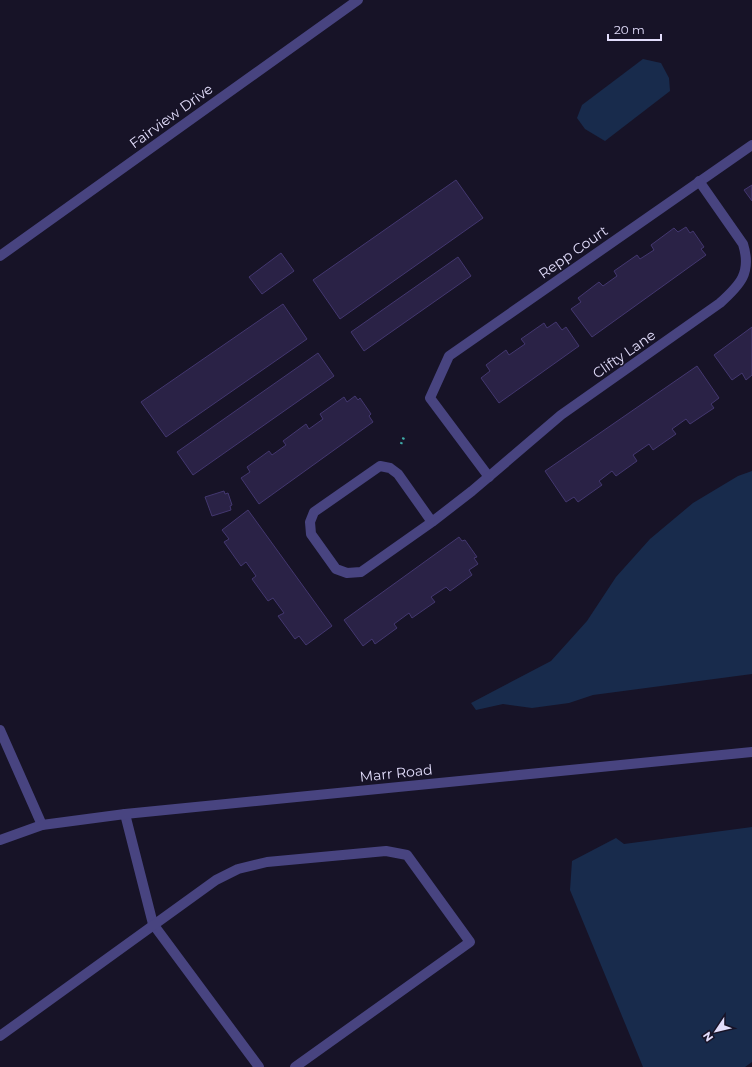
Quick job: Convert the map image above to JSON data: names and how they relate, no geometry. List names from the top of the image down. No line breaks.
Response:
{"streets":{"street":["Fairview Drive","Repp Court","Clifty Lane","Marr Road"]},"crossings":[["Repp Court","Clifty Lane"]],"scale_bar":"20 m","north":"bottom left"}
